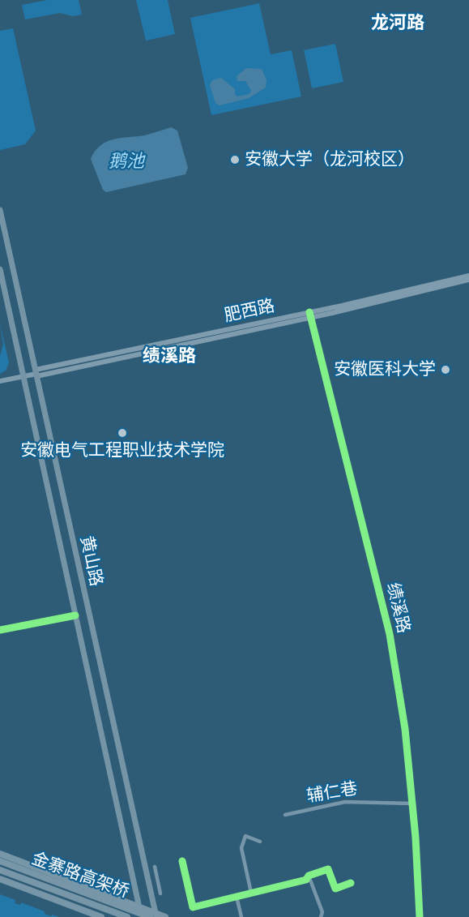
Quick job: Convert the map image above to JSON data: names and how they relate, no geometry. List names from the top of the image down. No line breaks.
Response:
{"streets":{"highway":["金寨路高架桥"],"main road":["肥西路","黄山路"],"street":["绩溪路","辅仁巷"]},"crossings":[["肥西路","黄山路"],["肥西路","绩溪路"],["黄山路","金寨路高架桥"],["绩溪路","辅仁巷"]],"districts":["龙河路","绩溪路"],"water":["鹅池"],"places":["安徽大学（龙河校区）","安徽医科大学","安徽电气工程职业技术学院"]}
